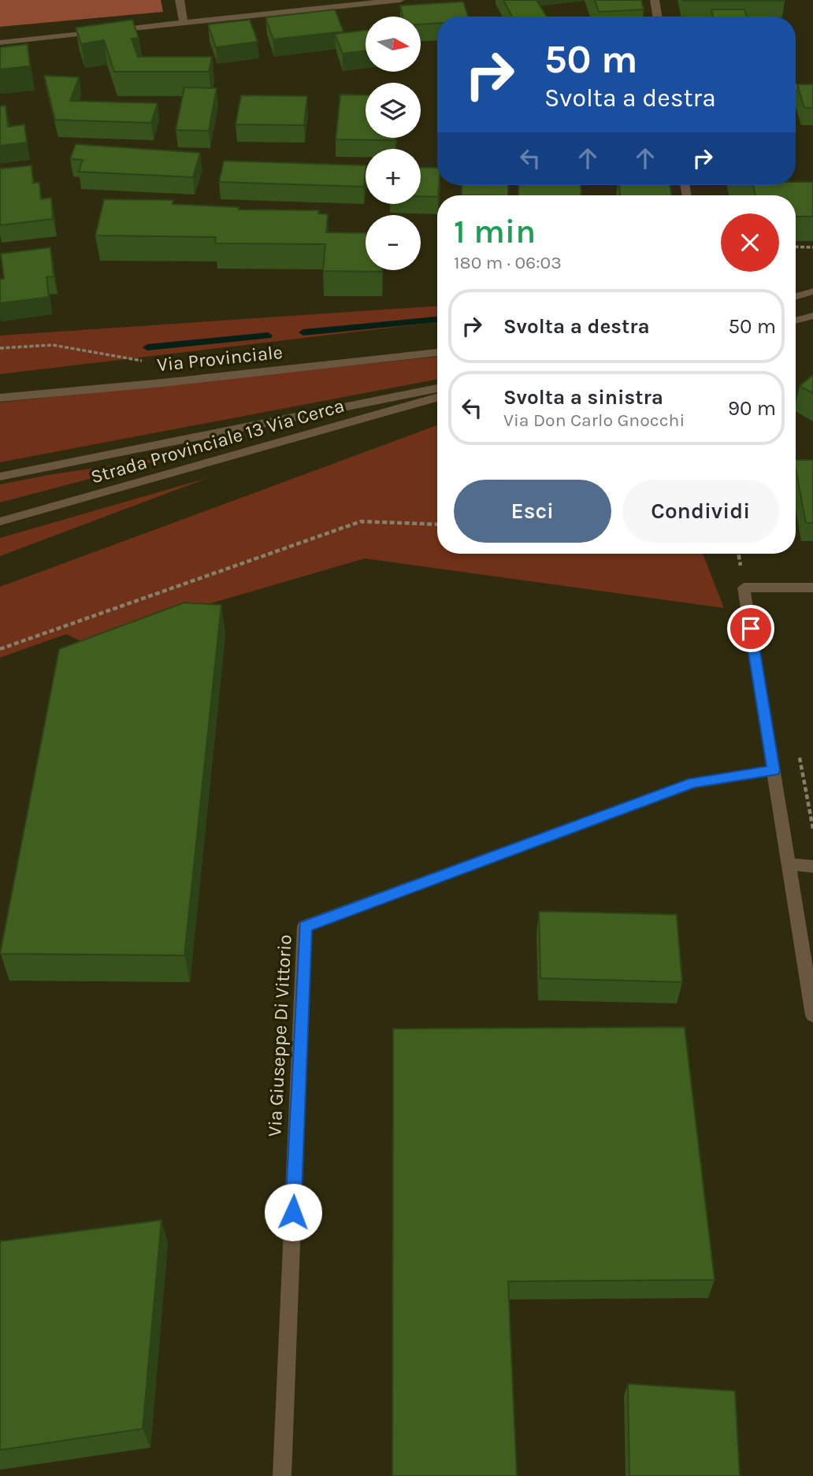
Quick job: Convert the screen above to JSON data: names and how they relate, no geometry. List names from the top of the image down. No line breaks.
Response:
{"streets":{"street":["Via Provinciale","Strada Provinciale 13 Via Cerca","Via Giuseppe Di Vittorio"]},"north":"right","page":{"map_buttons":["+","−"],"turn":["50 m","Svolta a destra"],"heading":["1 min","180 m · 06:03"],"list":[{"name":"Svolta a destra","value":"50 m"},{"name":"Svolta a sinistra","note":"Via Don Carlo Gnocchi","value":"90 m"}],"buttons":["Esci","Condividi"]}}
